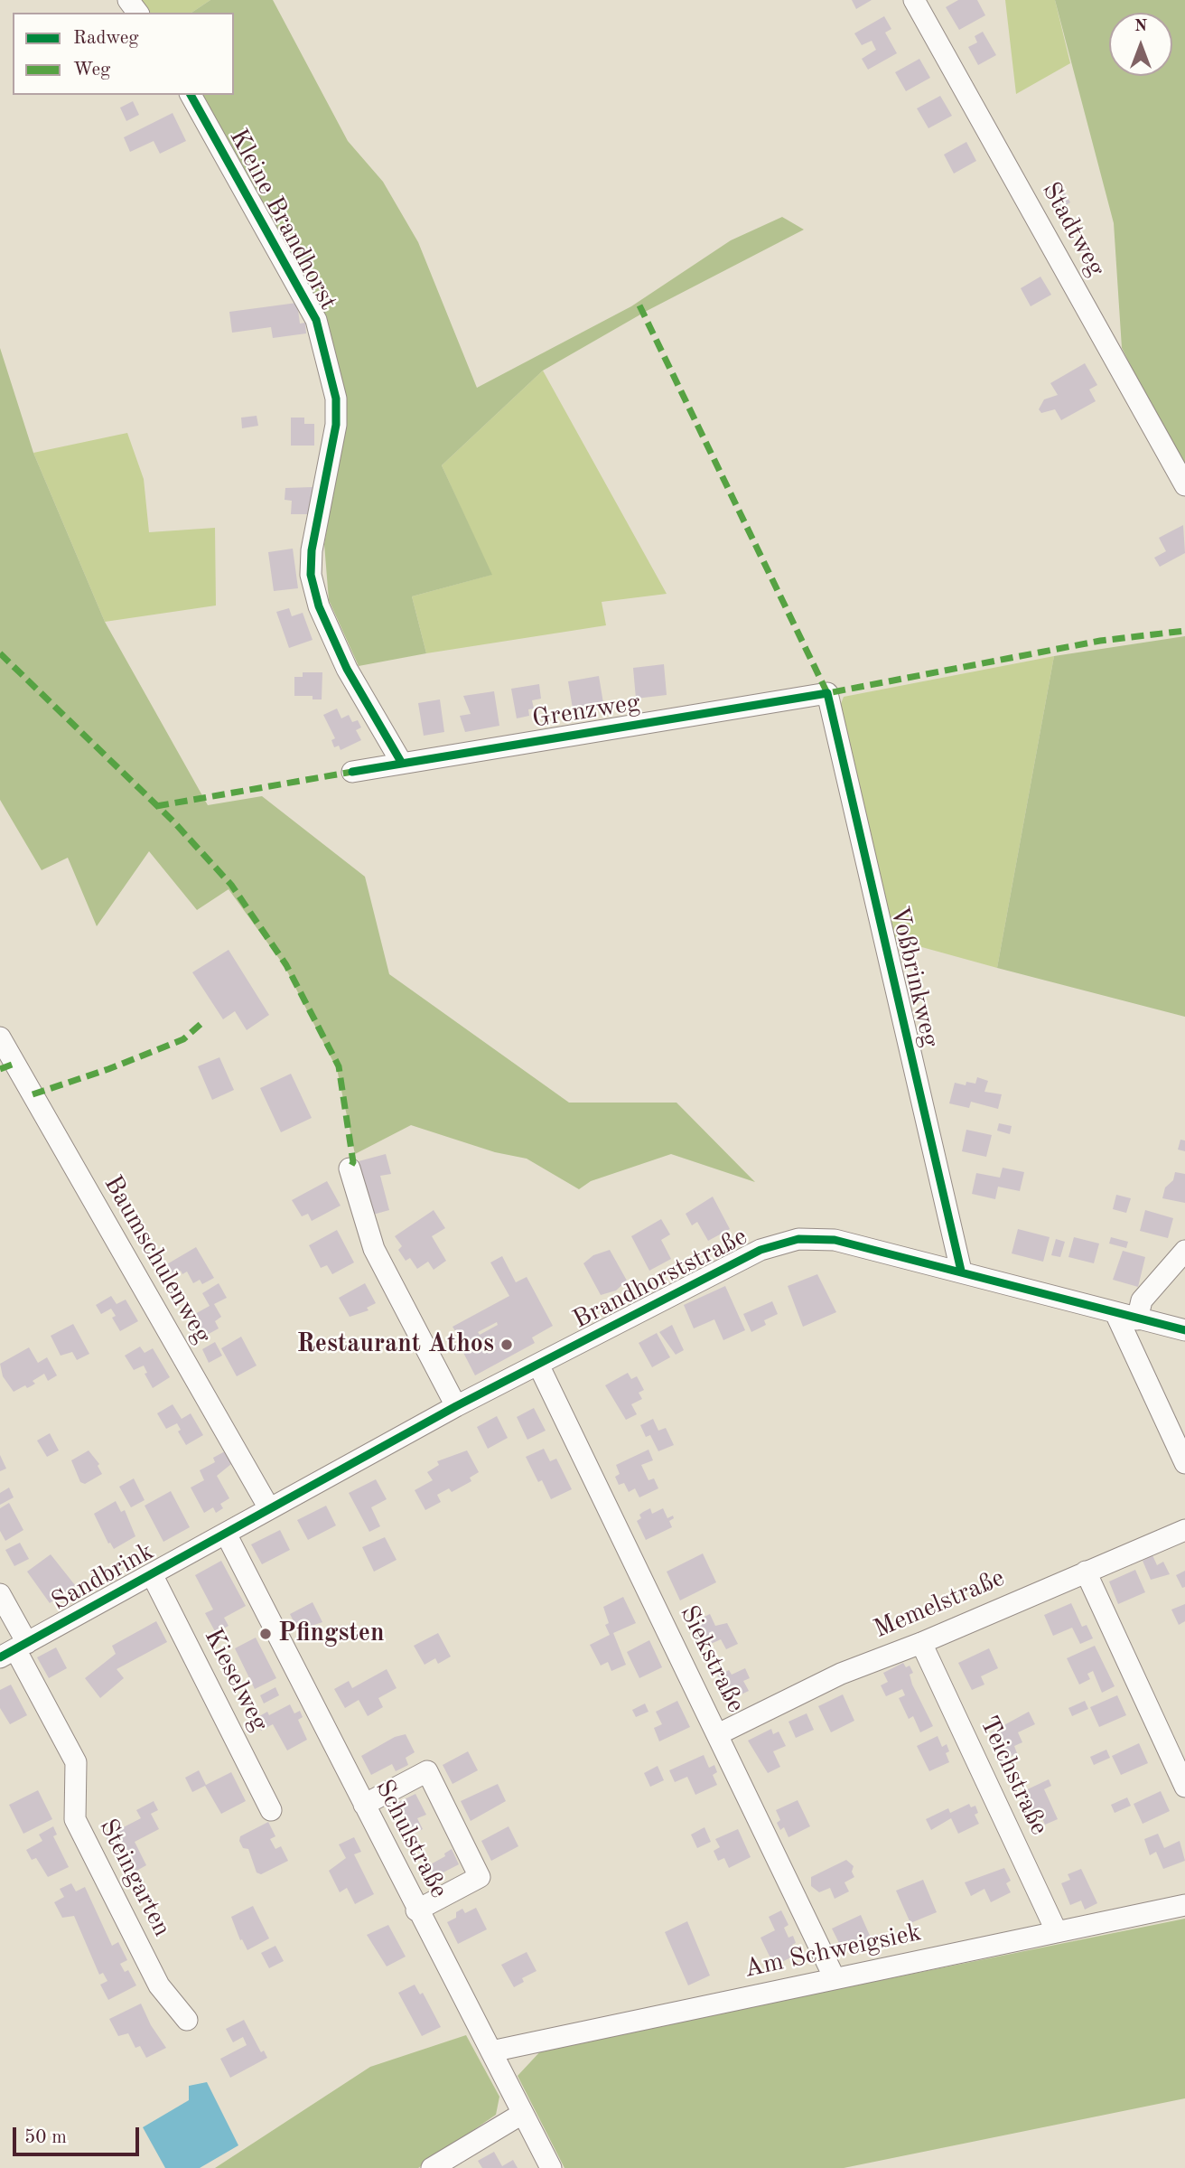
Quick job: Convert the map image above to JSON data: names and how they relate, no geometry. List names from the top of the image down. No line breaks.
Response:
{"streets":{"street":["Kleine Brandhorst","Stadtweg","Grenzweg","Voßbrinkweg","Baumschulenweg","Brandhorststraße","Sandbrink","Memelstraße","Siekstraße","Kieselweg","Teichstraße","Schulstraße","Steingarten","Am Schweigsiek"]},"crossings":[["Kleine Brandhorst","Grenzweg"],["Grenzweg","Voßbrinkweg"],["Voßbrinkweg","Brandhorststraße"],["Baumschulenweg","Brandhorststraße"],["Brandhorststraße","Sandbrink"],["Brandhorststraße","Siekstraße"],["Brandhorststraße","Schulstraße"],["Sandbrink","Kieselweg"],["Sandbrink","Schulstraße"],["Sandbrink","Steingarten"],["Memelstraße","Siekstraße"],["Memelstraße","Teichstraße"],["Siekstraße","Am Schweigsiek"],["Teichstraße","Am Schweigsiek"],["Schulstraße","Am Schweigsiek"]],"places":["Restaurant Athos","Pfingsten"],"legend":["Radweg","Weg"],"scale_bar":"50 m","north":"top"}
